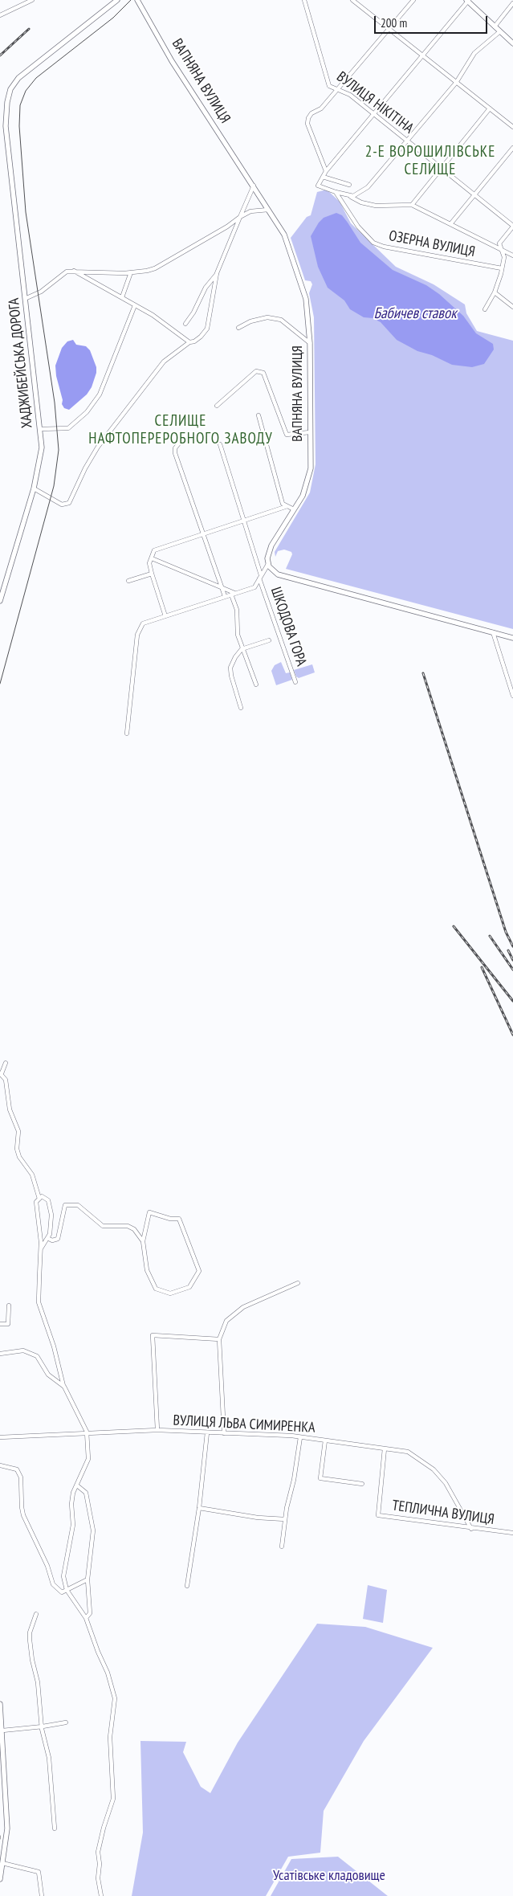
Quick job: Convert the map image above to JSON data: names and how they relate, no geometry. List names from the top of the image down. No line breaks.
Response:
{"streets":{"street":["ВАПНЯНА ВУЛИЦЯ","ВУЛИЦЯ НІКІТІНА","ОЗЕРНА ВУЛИЦЯ","ХАДЖИБЕЙСЬКА ДОРОГА","ШКОДОВА ГОРА","ВУЛИЦЯ ЛЬВА СИМИРЕНКА","ТЕПЛИЧНА ВУЛИЦЯ"]},"crossings":[["ВУЛИЦЯ ЛЬВА СИМИРЕНКА","ТЕПЛИЧНА ВУЛИЦЯ"]],"districts":["2-Е ВОРОШИЛІВСЬКЕ СЕЛИЩЕ","СЕЛИЩЕ НАФТОПЕРЕРОБНОГО ЗАВОДУ"],"water":["Бабичев ставок"],"parks":["Усатівське кладовище"],"scale_bar":"200 m"}
